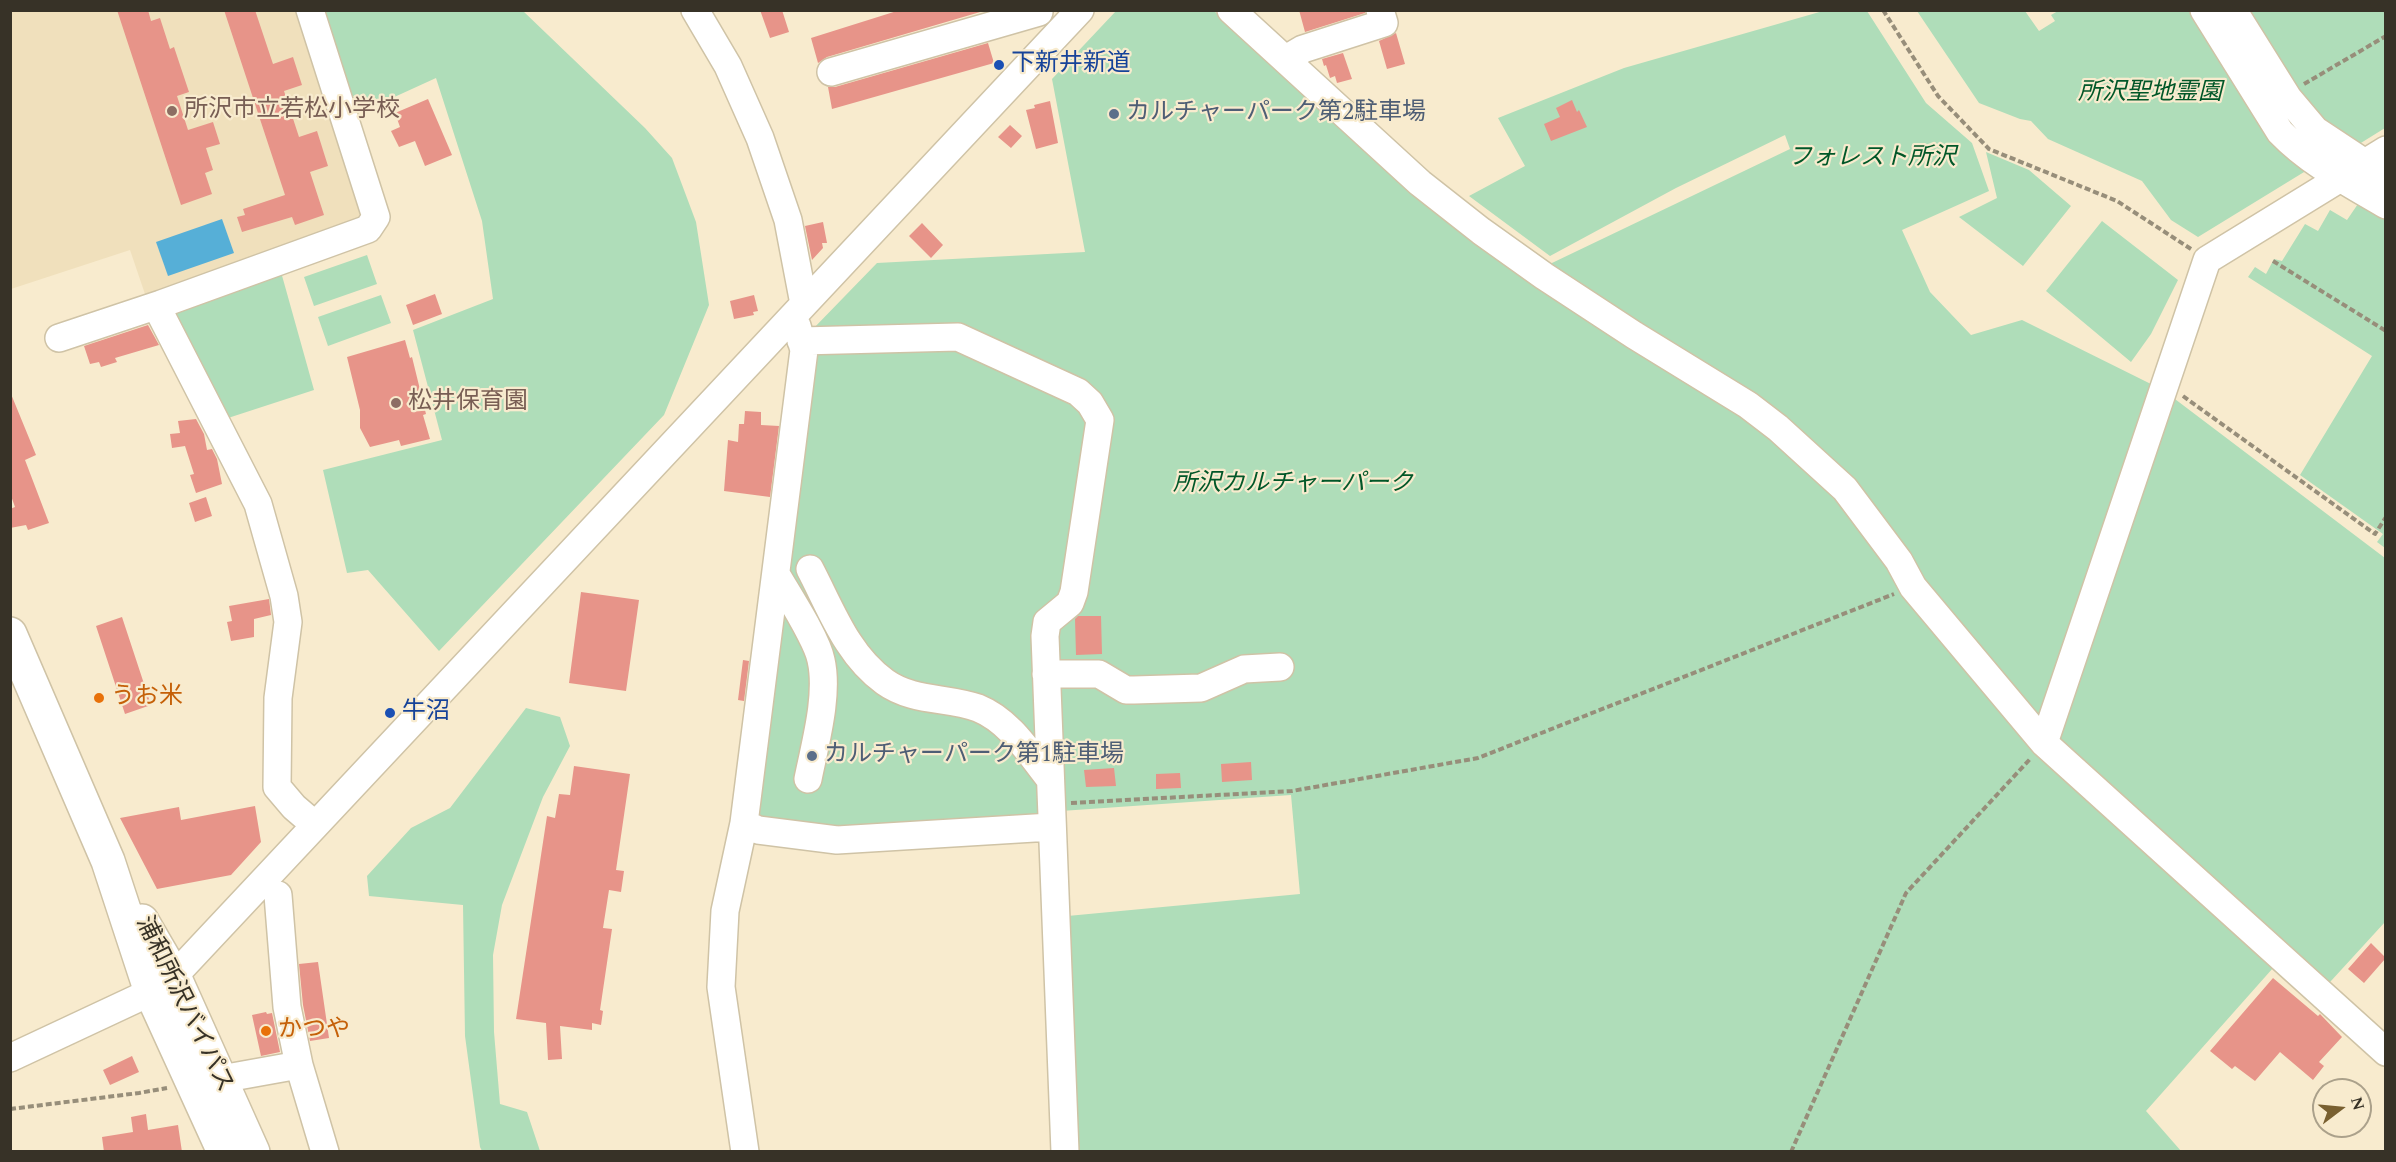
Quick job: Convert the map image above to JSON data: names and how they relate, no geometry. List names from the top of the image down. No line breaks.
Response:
{"streets":{"highway":["浦和所沢バイパス"]},"parks":["所沢聖地霊園","フォレスト所沢","所沢カルチャーパーク"],"places":["下新井新道","所沢市立若松小学校","カルチャーパーク第2駐車場","松井保育園","うお米","牛沼","カルチャーパーク第1駐車場","かつや"],"north":"right"}
